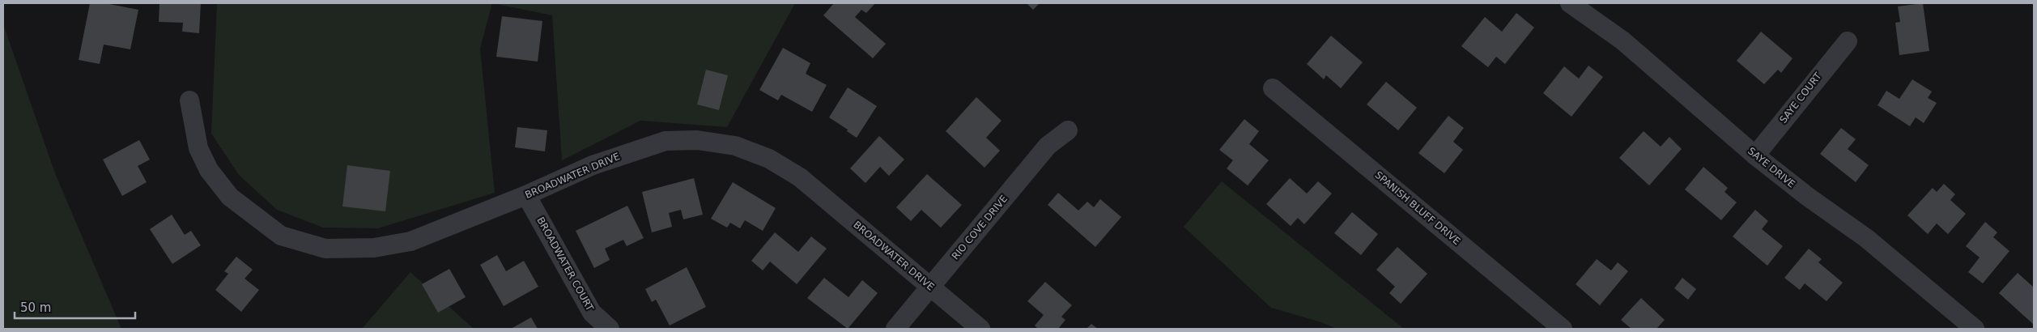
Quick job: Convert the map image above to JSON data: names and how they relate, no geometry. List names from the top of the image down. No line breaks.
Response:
{"streets":{"street":["SAYE COURT","SAYE DRIVE","BROADWATER DRIVE","SPANISH BLUFF DRIVE","RIO COVE DRIVE","BROADWATER COURT"]},"crossings":[["SAYE COURT","SAYE DRIVE"],["BROADWATER DRIVE","RIO COVE DRIVE"],["BROADWATER DRIVE","BROADWATER COURT"]],"scale_bar":"50 m"}
